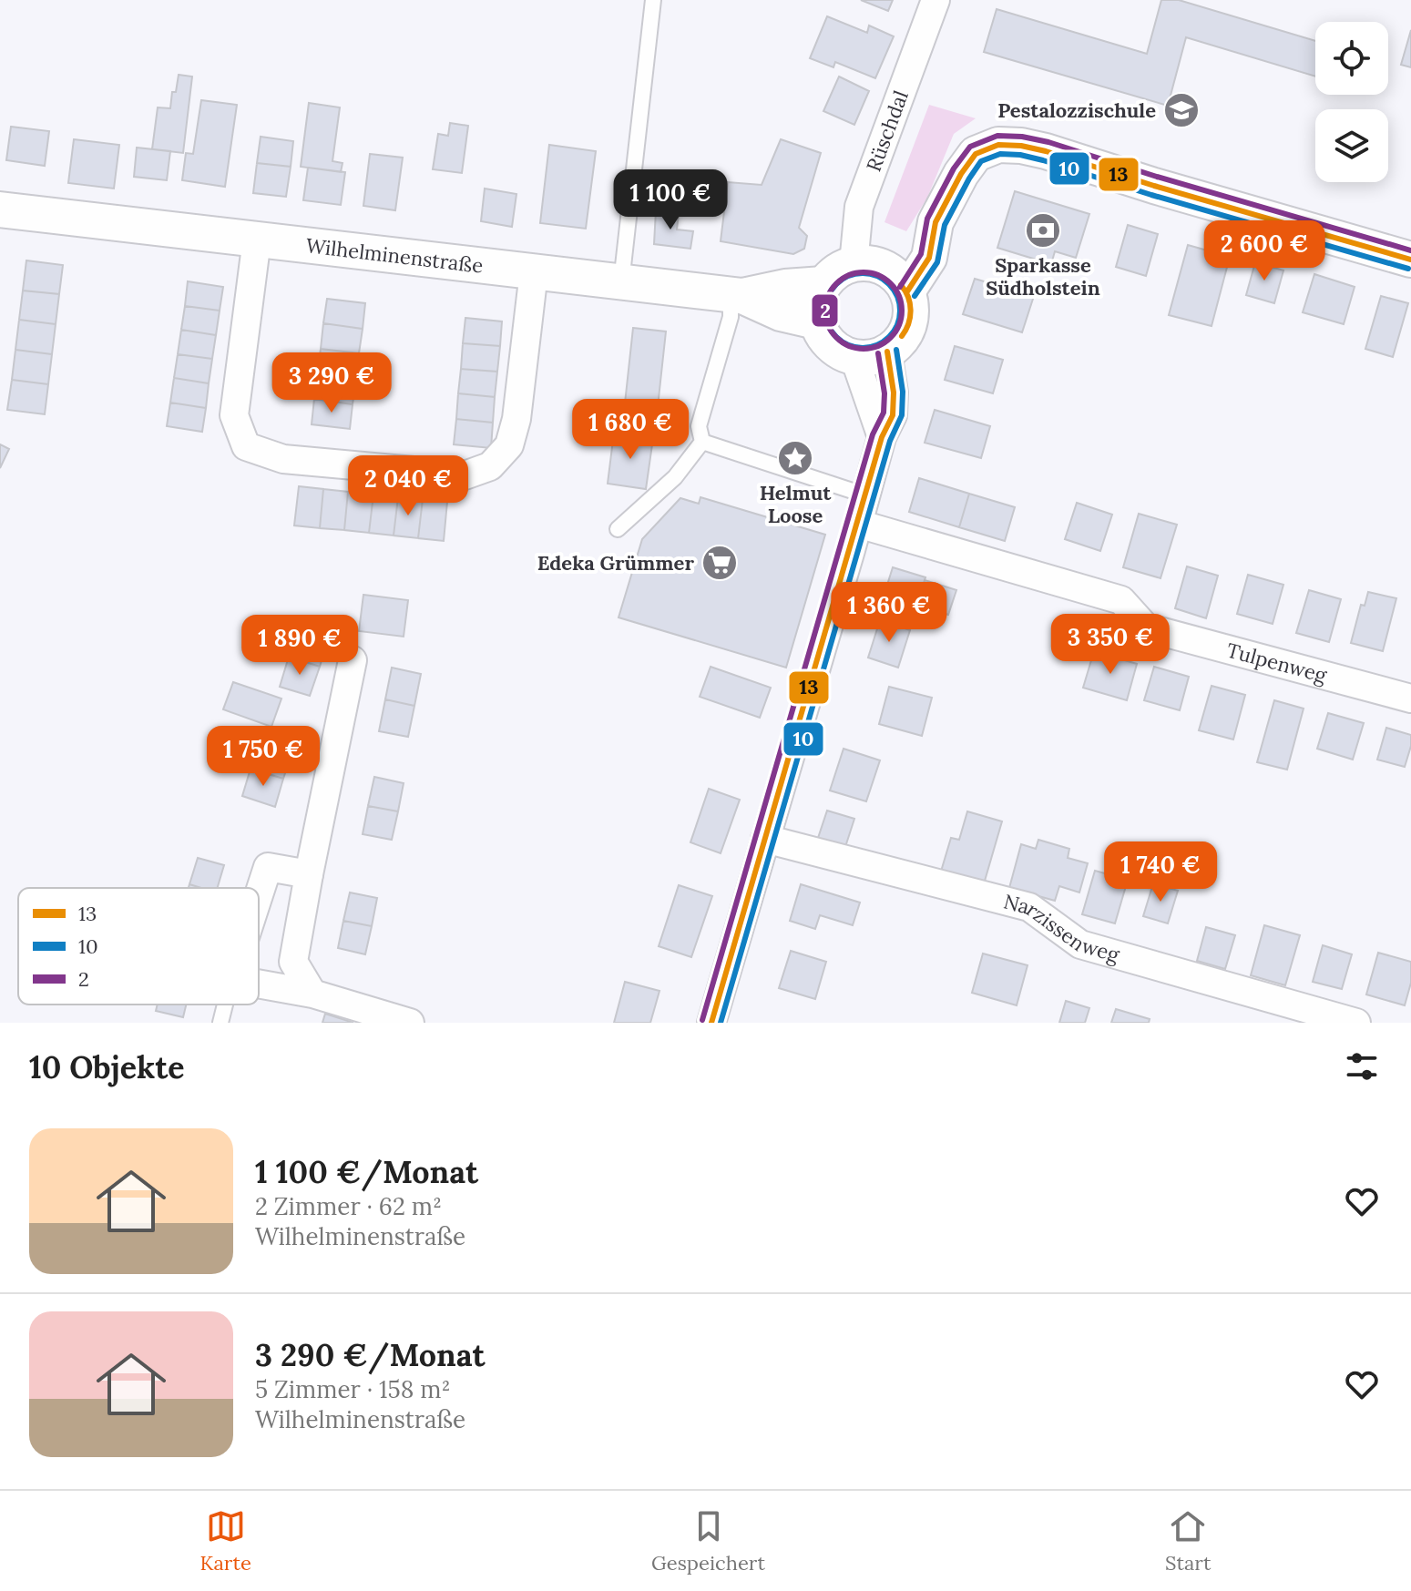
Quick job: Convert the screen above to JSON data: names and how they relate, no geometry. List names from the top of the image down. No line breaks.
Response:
{"streets":{"street":["Rüschdal","Wilhelminenstraße","Tulpenweg","Narzissenweg"]},"crossings":[["Rüschdal","Wilhelminenstraße"]],"places":{"school or university":["Pestalozzischule"],"bank":["Sparkasse Südholstein"],"place":["Helmut Loose"],"supermarket":["Edeka Grümmer"]},"lines":["transit line 2","transit line 13","transit line 10"],"legend":["13","10","2"],"page":{"price":["1 100 €","2 600 €","3 290 €","1 680 €","2 040 €","1 360 €","3 350 €","1 890 €","1 750 €","1 740 €"],"heading":"10 Objekte","list":[{"name":"1 100 €/Monat","note":"2 Zimmer · 62 m² · Wilhelminenstraße"},{"name":"3 290 €/Monat","note":"5 Zimmer · 158 m² · Wilhelminenstraße"}],"tabs":["Karte","Gespeichert","Start"]}}
